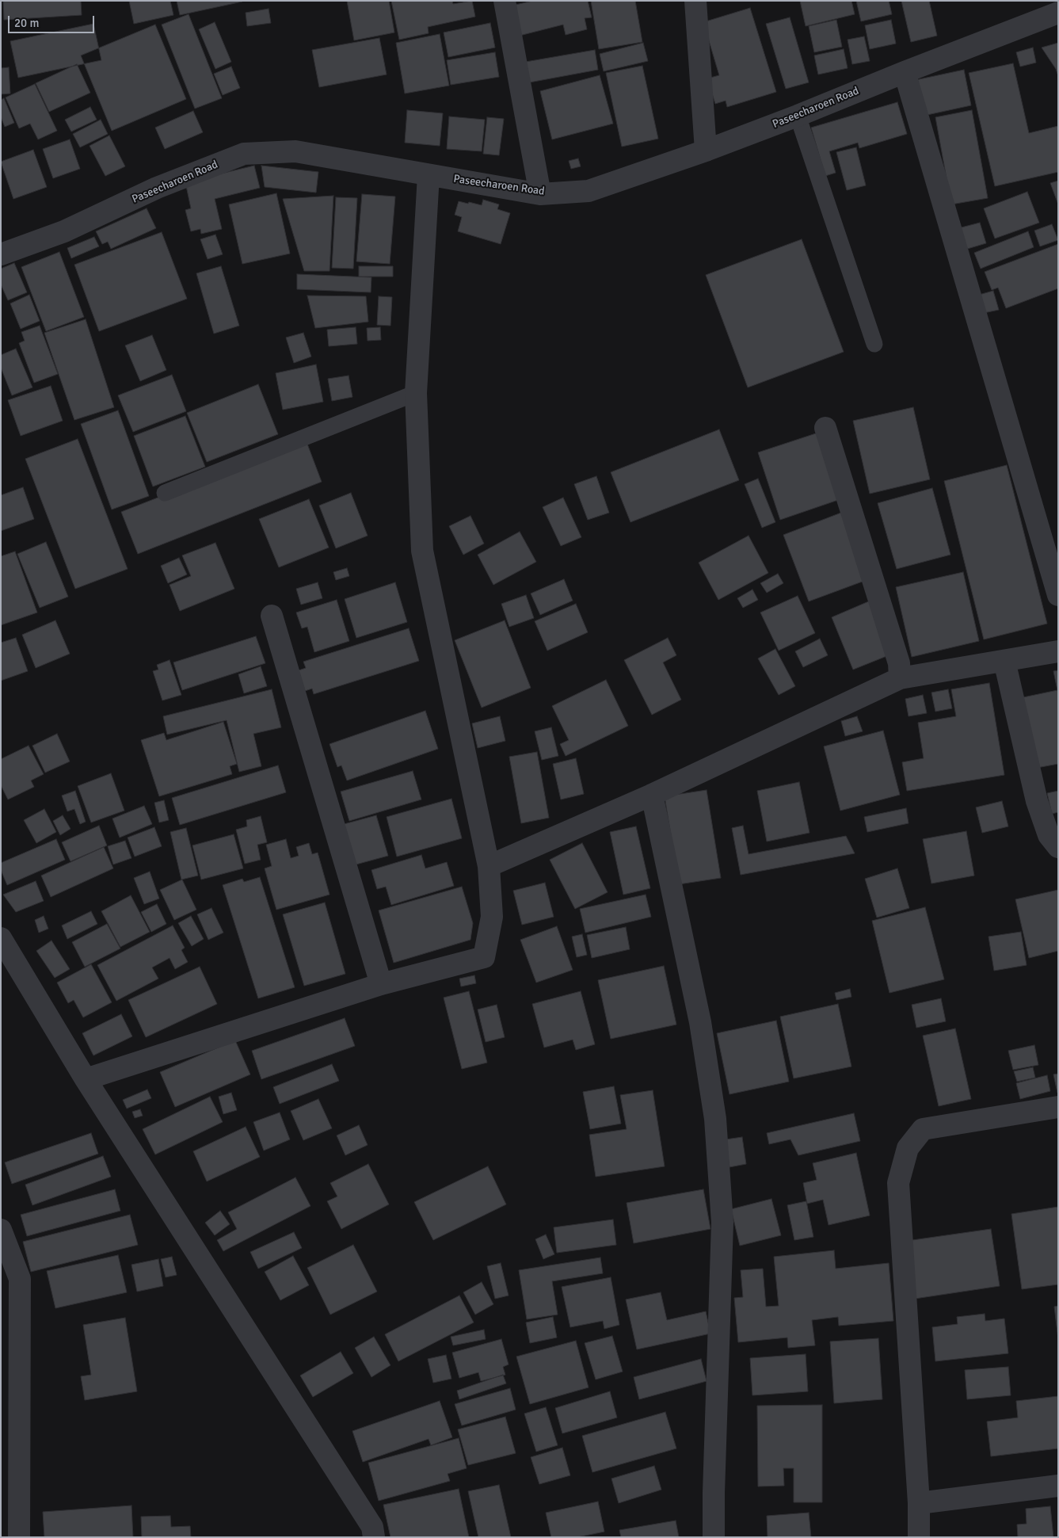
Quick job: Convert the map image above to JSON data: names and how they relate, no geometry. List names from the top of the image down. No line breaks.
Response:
{"streets":{"street":["Paseecharoen Road"]},"scale_bar":"20 m"}
